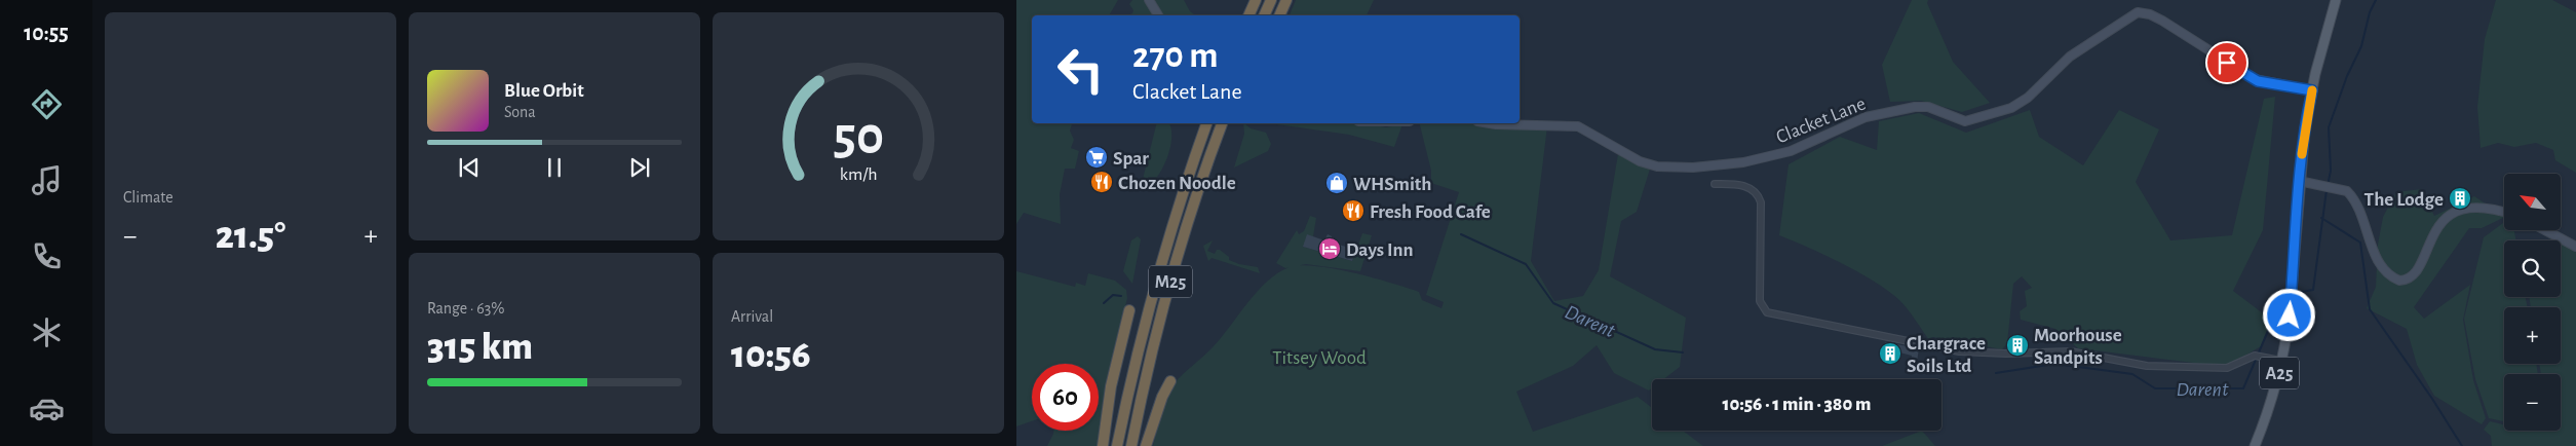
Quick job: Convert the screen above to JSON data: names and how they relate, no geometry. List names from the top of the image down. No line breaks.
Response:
{"streets":{"highway":["M25"],"main road":["A25"],"street":["Clacket Lane"]},"crossings":[["Clacket Lane","A25"]],"water":["Darent"],"parks":["Titsey Wood"],"places":{"supermarket":["Spar"],"restaurant":["Chozen Noodle","Fresh Food Cafe"],"shop":["WHSmith"],"building":["The Lodge","Moorhouse Sandpits","Chargrace Soils Ltd"],"hotel":["Days Inn"]},"north":"top left","page":{"tabs":"10:55","tile":["Climate",["Range · 63%","315 km"],["Arrival","10:56"]],"turn":["270 m","Clacket Lane"],"song":["Blue Orbit","Sona"],"map_buttons":["+","−"],"heat":["−","21.5°","+"],"limit":"60","trip":"10:56 · 1 min · 380 m","gauge":["50","km/h"]}}
